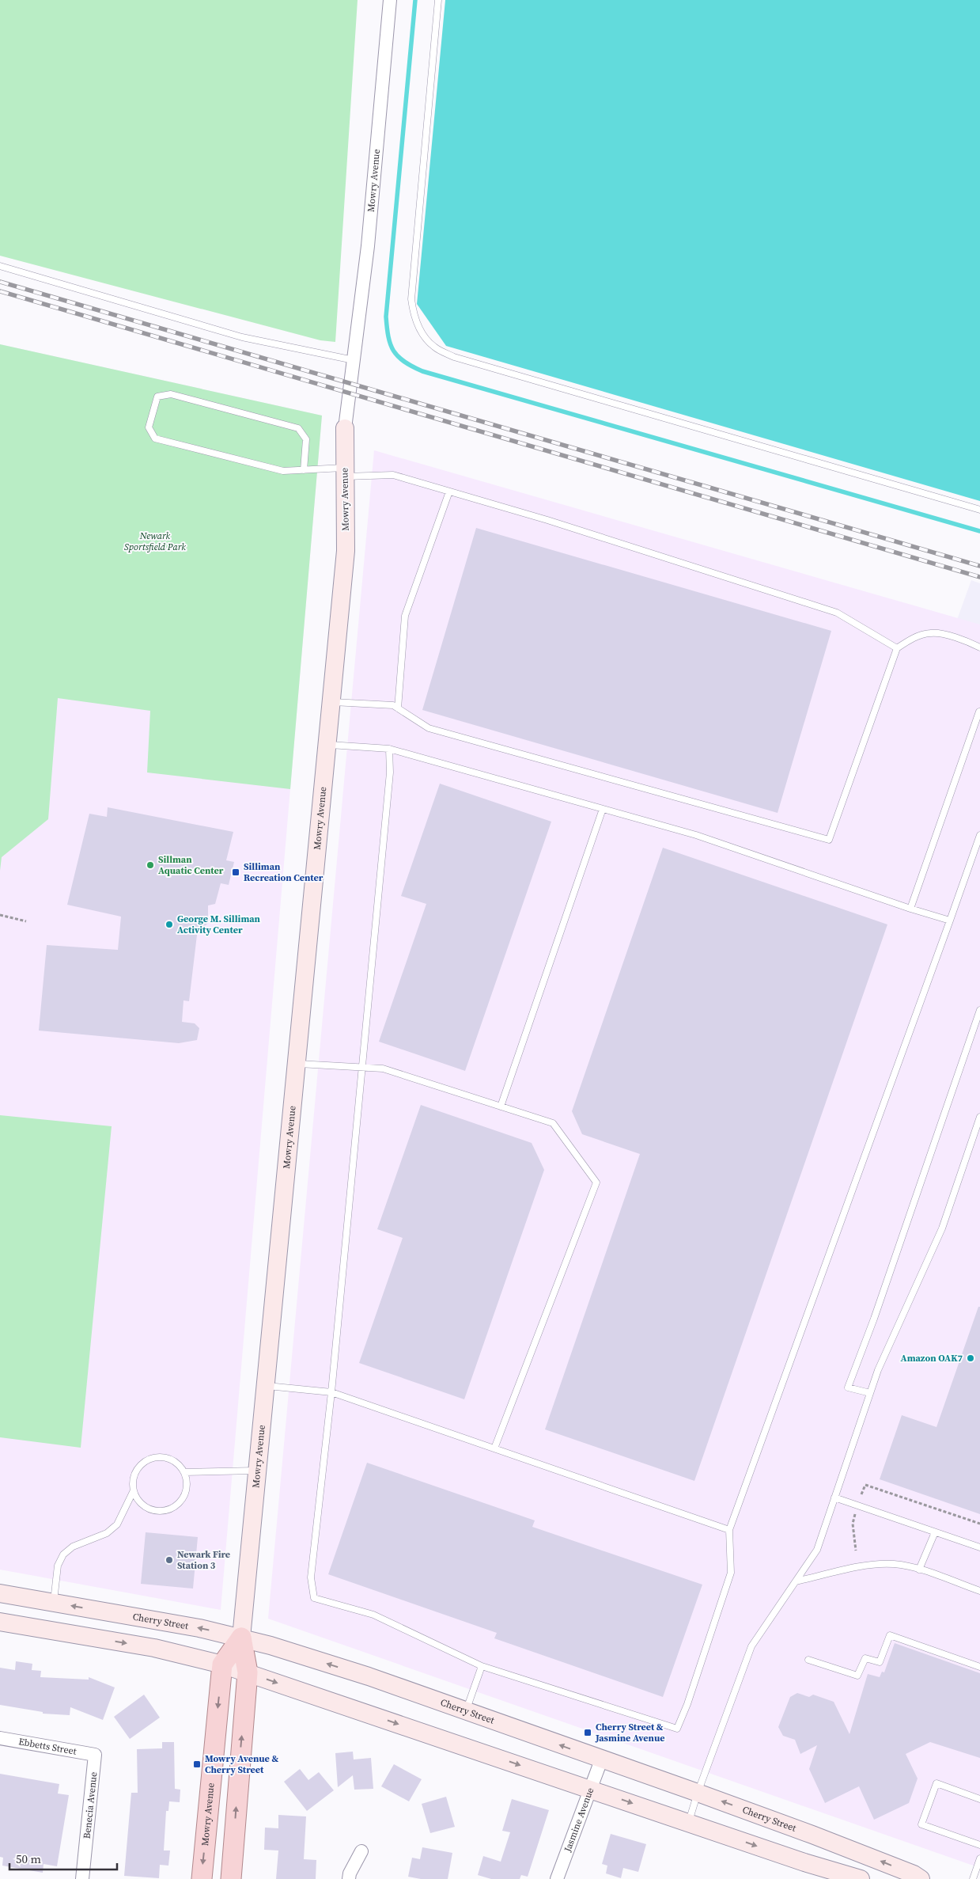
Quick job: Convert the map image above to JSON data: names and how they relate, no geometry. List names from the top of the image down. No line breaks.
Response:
{"streets":{"main road":["Mowry Avenue","Cherry Street"],"street":["Ebbetts Street","Benecia Avenue","Jasmine Avenue"]},"crossings":[["Mowry Avenue","Cherry Street"],["Cherry Street","Jasmine Avenue"],["Ebbetts Street","Benecia Avenue"]],"parks":["Newark Sportsfield Park"],"places":{"other":["Sillman Aquatic Center","George M. Silliman Activity Center","Amazon OAK7","Newark Fire Station 3"],"transit":["Silliman Recreation Center","Cherry Street & Jasmine Avenue","Mowry Avenue & Cherry Street"]},"scale_bar":"50 m"}
